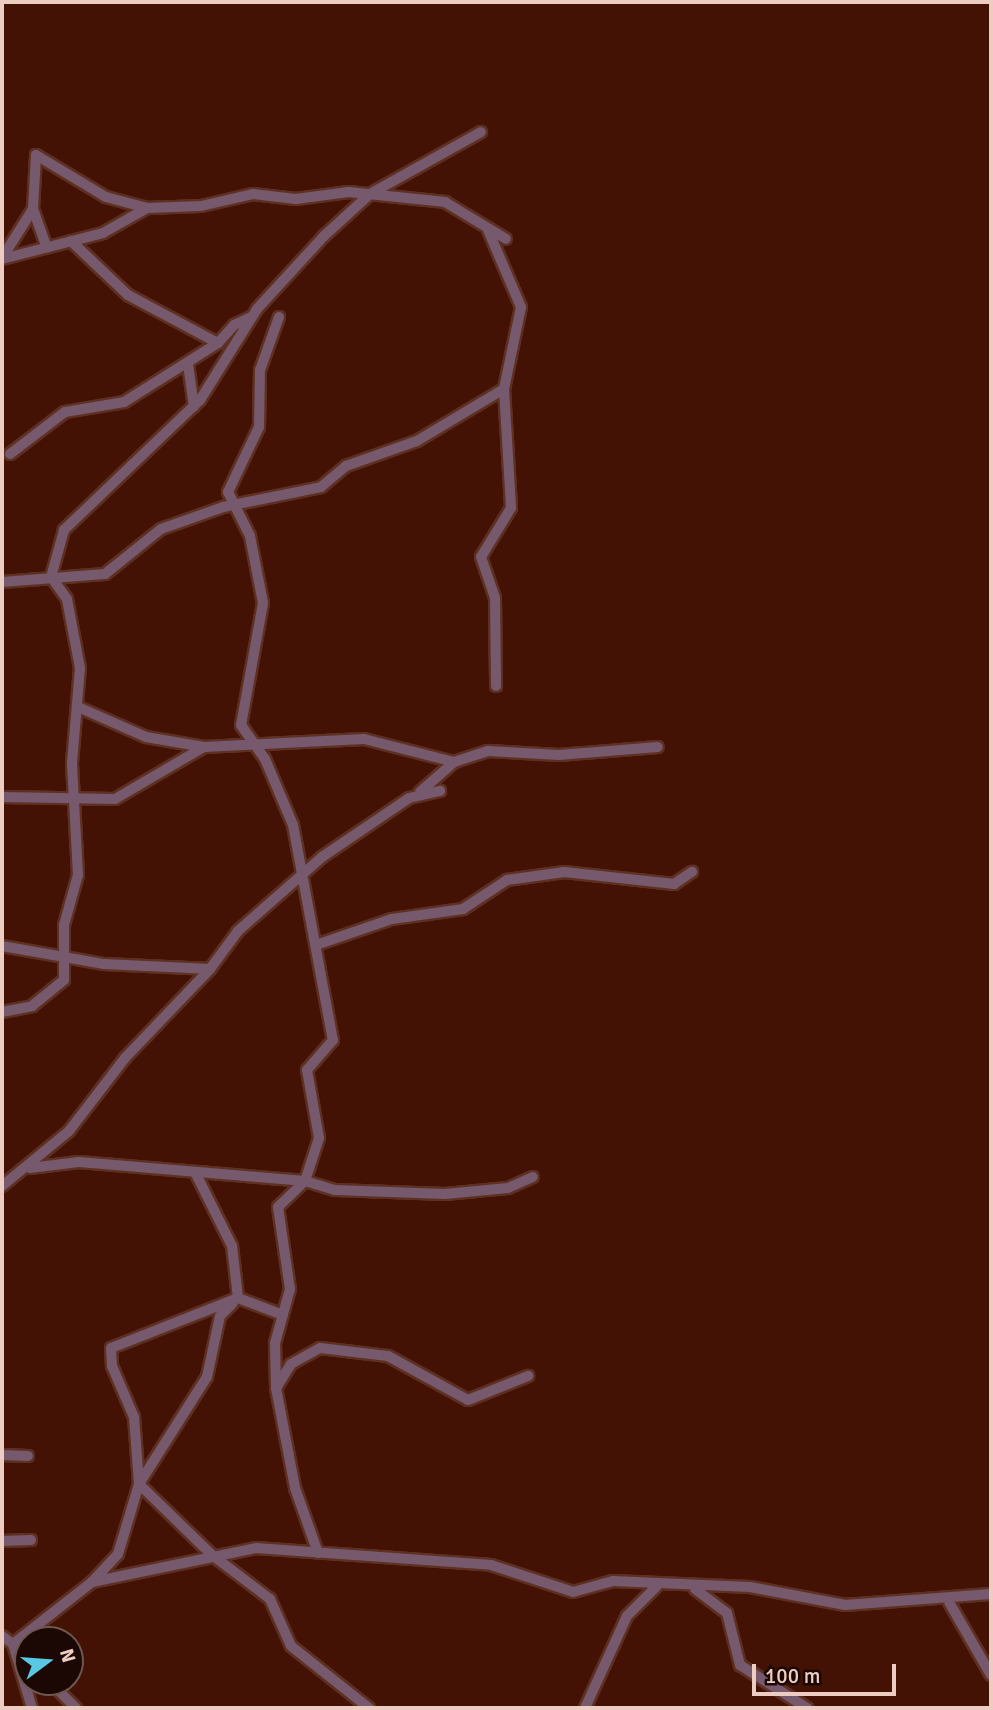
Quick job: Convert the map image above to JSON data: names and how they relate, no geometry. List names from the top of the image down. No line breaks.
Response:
{"scale_bar":"100 m","north":"right"}
